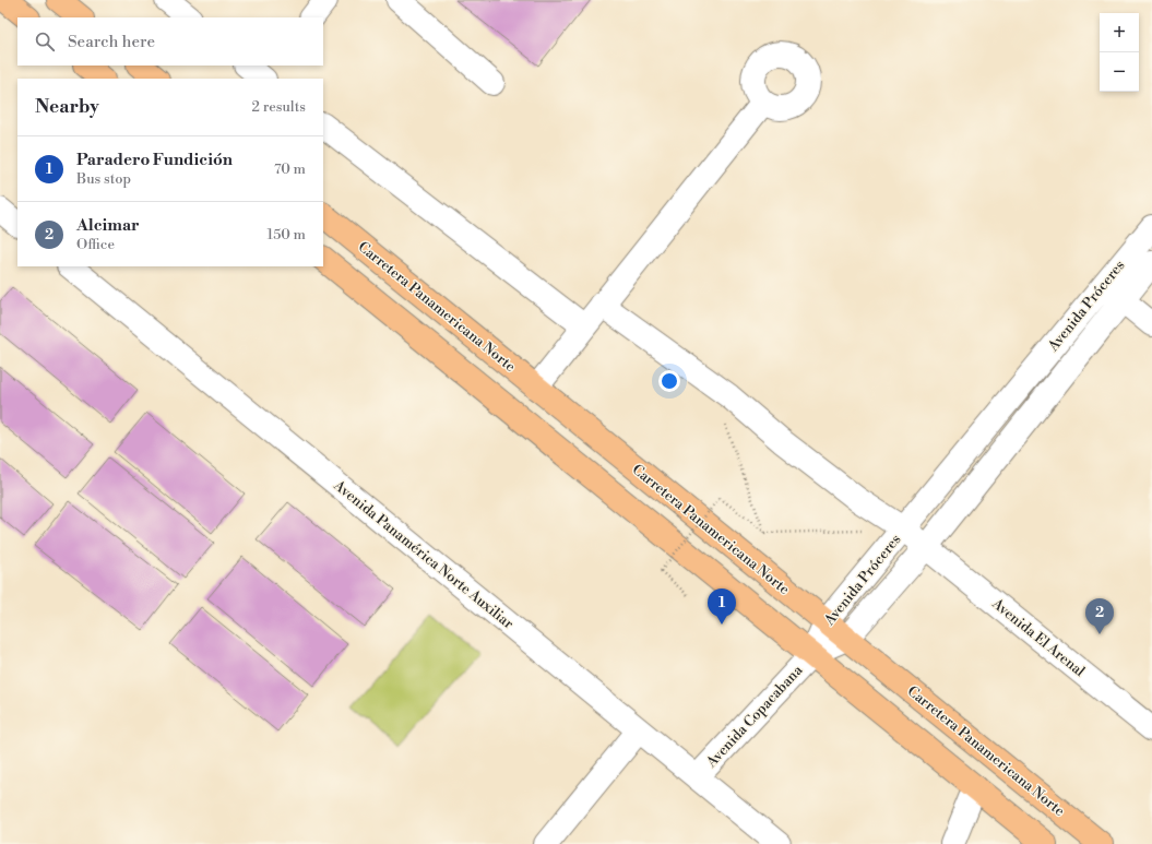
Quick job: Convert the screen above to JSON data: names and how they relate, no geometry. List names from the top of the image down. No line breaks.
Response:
{"streets":{"highway":["Carretera Panamericana Norte"],"street":["Avenida Próceres","Avenida Panamérica Norte Auxiliar","Avenida El Arenal","Avenida Copacabana"]},"crossings":[["Avenida Próceres","Carretera Panamericana Norte"],["Avenida Próceres","Avenida El Arenal"],["Avenida Próceres","Avenida Copacabana"],["Avenida Panamérica Norte Auxiliar","Avenida Copacabana"]],"page":{"map_buttons":["+","−"],"search":"Search here","heading":["Nearby","2 results"],"list":[{"mark":"1","name":"Paradero Fundición","note":"Bus stop","value":"70 m"},{"mark":"2","name":"Alcimar","note":"Office","value":"150 m"}],"pins":["1","2"]}}
